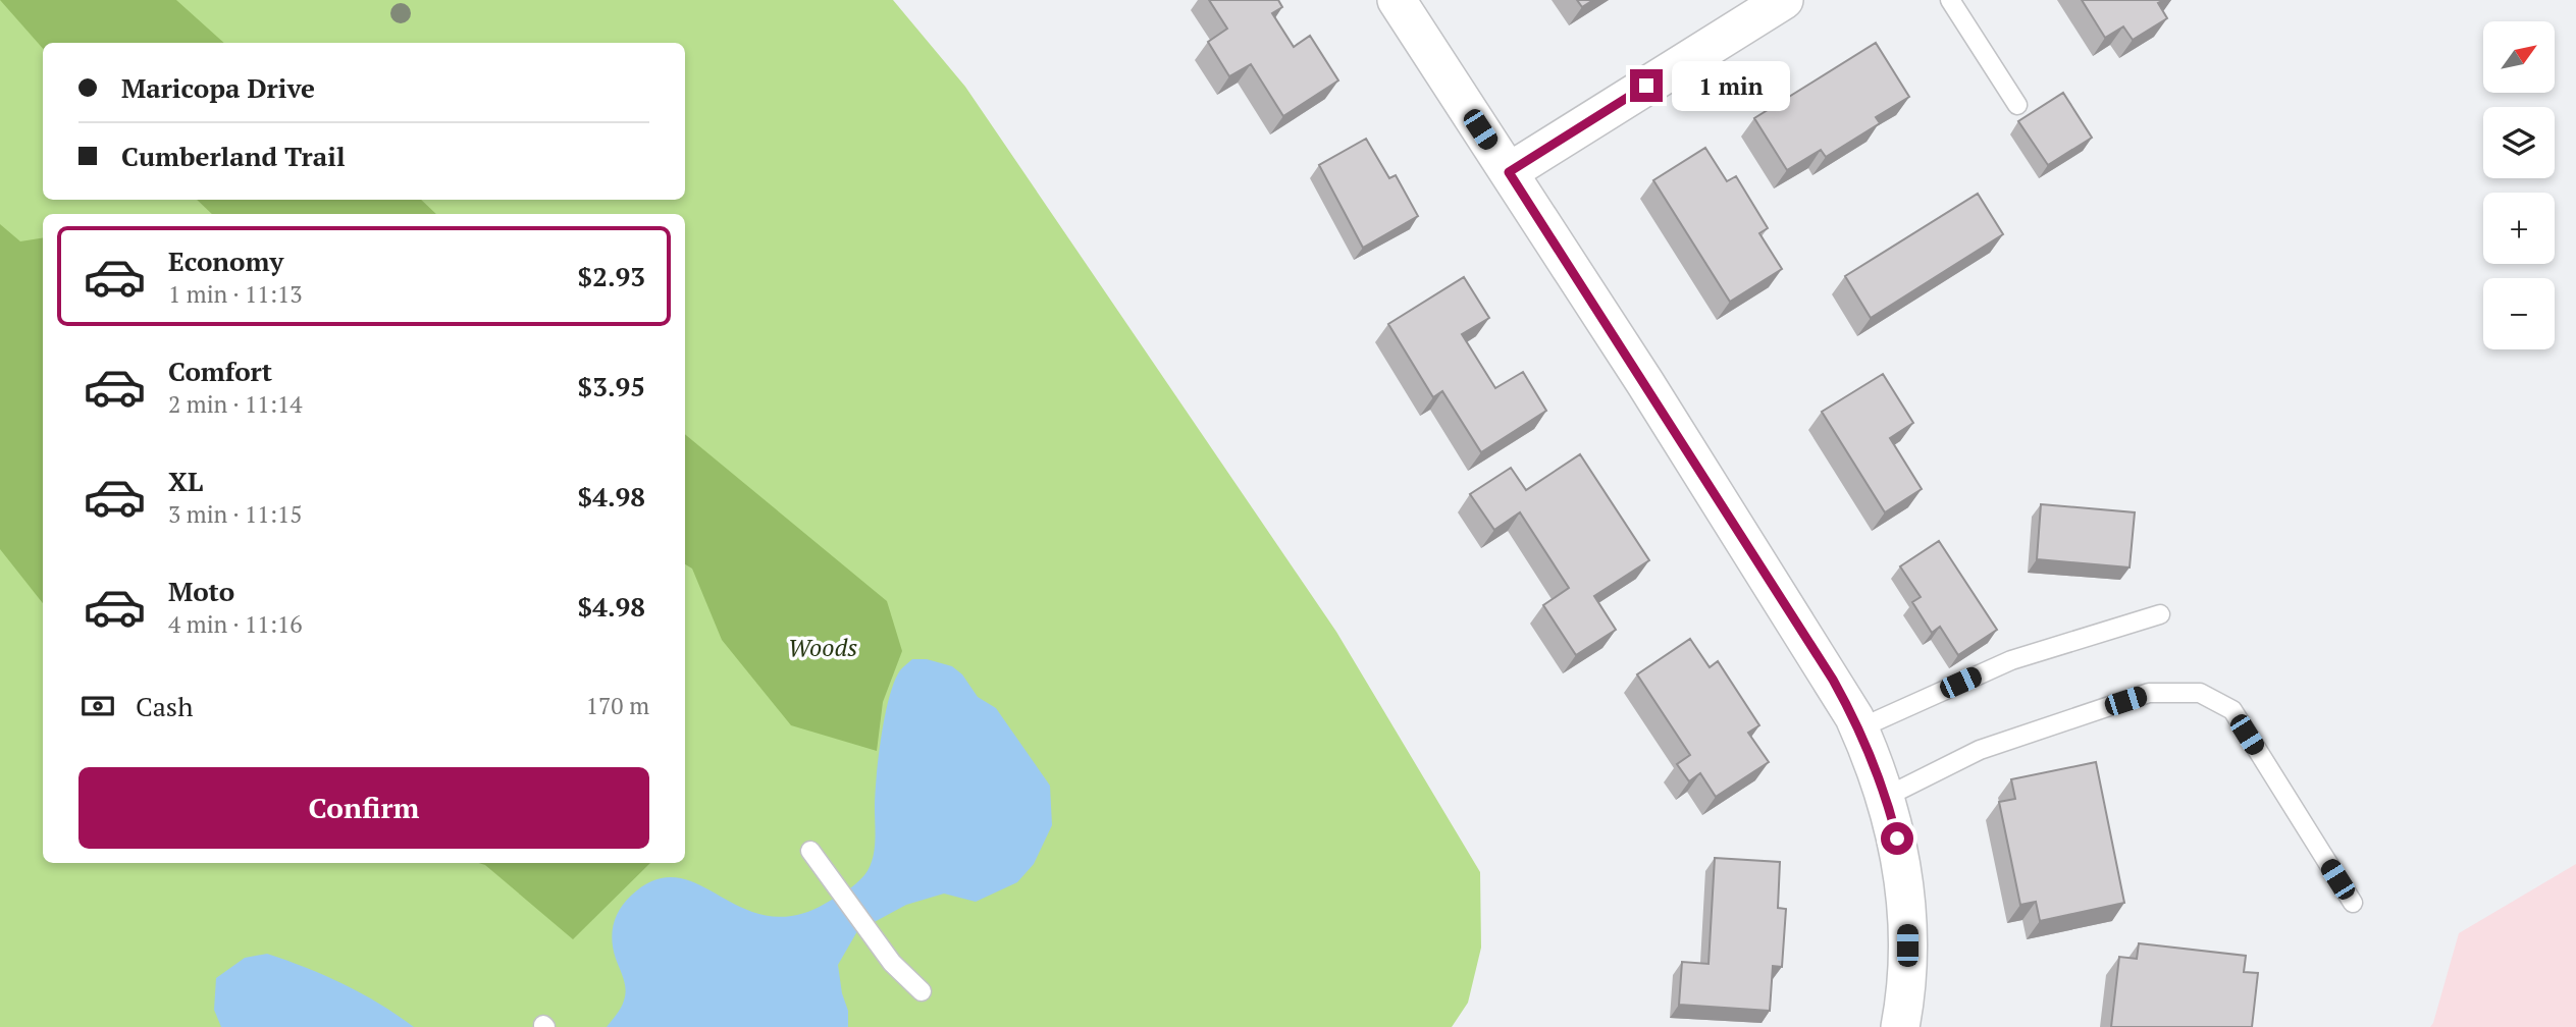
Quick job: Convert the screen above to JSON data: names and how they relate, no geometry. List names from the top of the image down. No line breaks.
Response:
{"parks":["Woods"],"north":"top right","page":{"map_buttons":["+","−"],"banner":["Maricopa Drive","Cumberland Trail"],"bubble":"1 min","list":[{"name":"Economy","note":"1 min · 11:13","value":"$2.93"},{"name":"Comfort","note":"2 min · 11:14","value":"$3.95"},{"name":"XL","note":"3 min · 11:15","value":"$4.98"},{"name":"Moto","note":"4 min · 11:16","value":"$4.98"}],"pay":["Cash","170 m"],"buttons":"Confirm"}}
